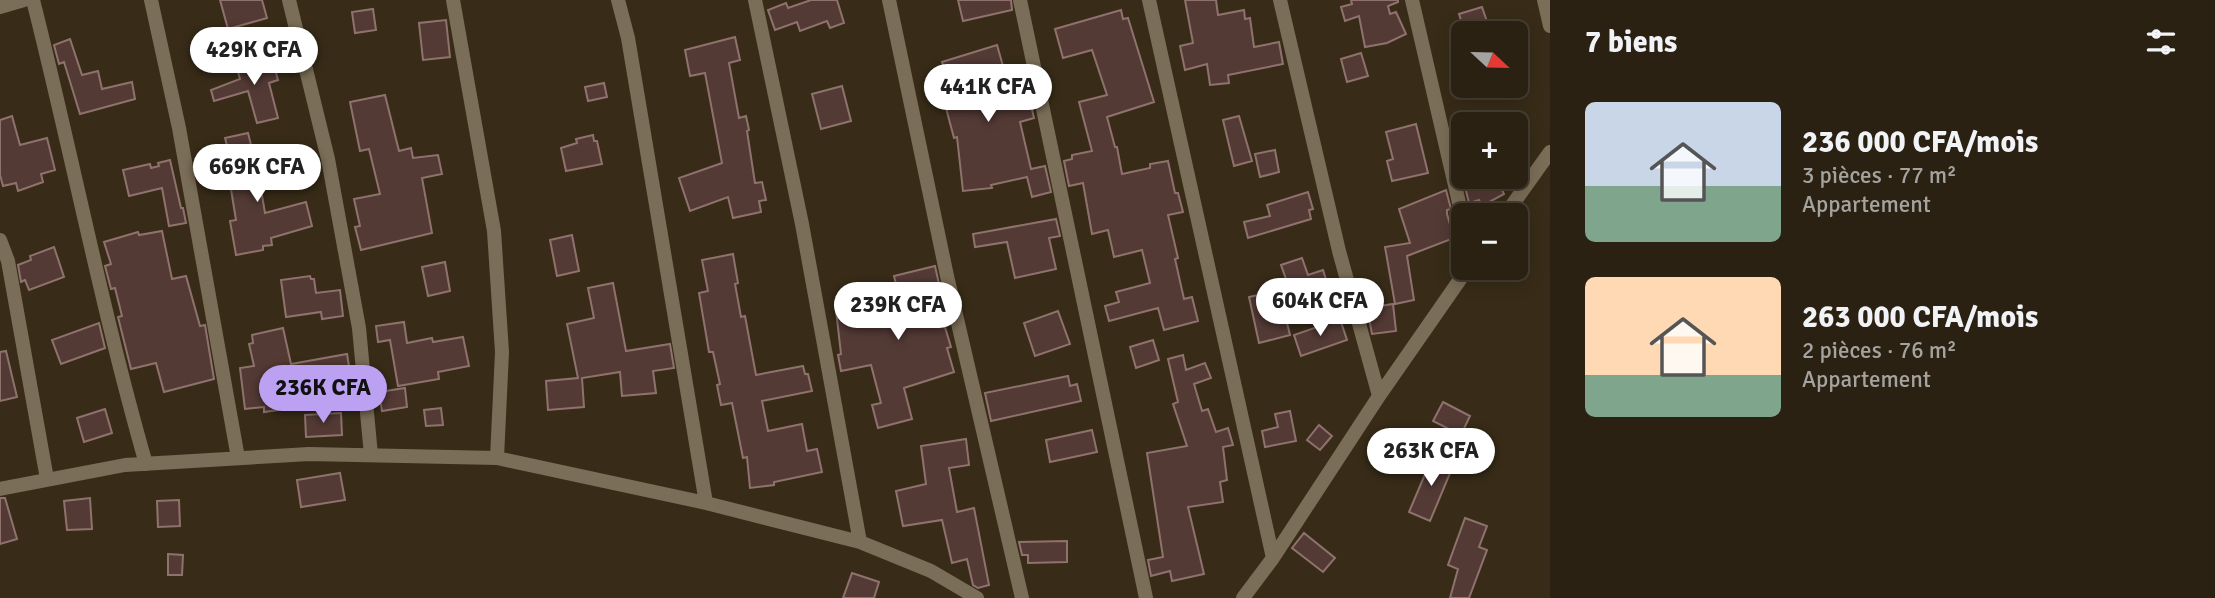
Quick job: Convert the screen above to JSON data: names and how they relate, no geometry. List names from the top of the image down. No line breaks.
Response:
{"north":"right","page":{"heading":"7 biens","map_buttons":["+","−"],"price":["429K CFA","441K CFA","669K CFA","604K CFA","239K CFA","236K CFA","263K CFA"],"list":[{"name":"236 000 CFA/mois","note":"3 pièces · 77 m² · Appartement"},{"name":"263 000 CFA/mois","note":"2 pièces · 76 m² · Appartement"}]}}
